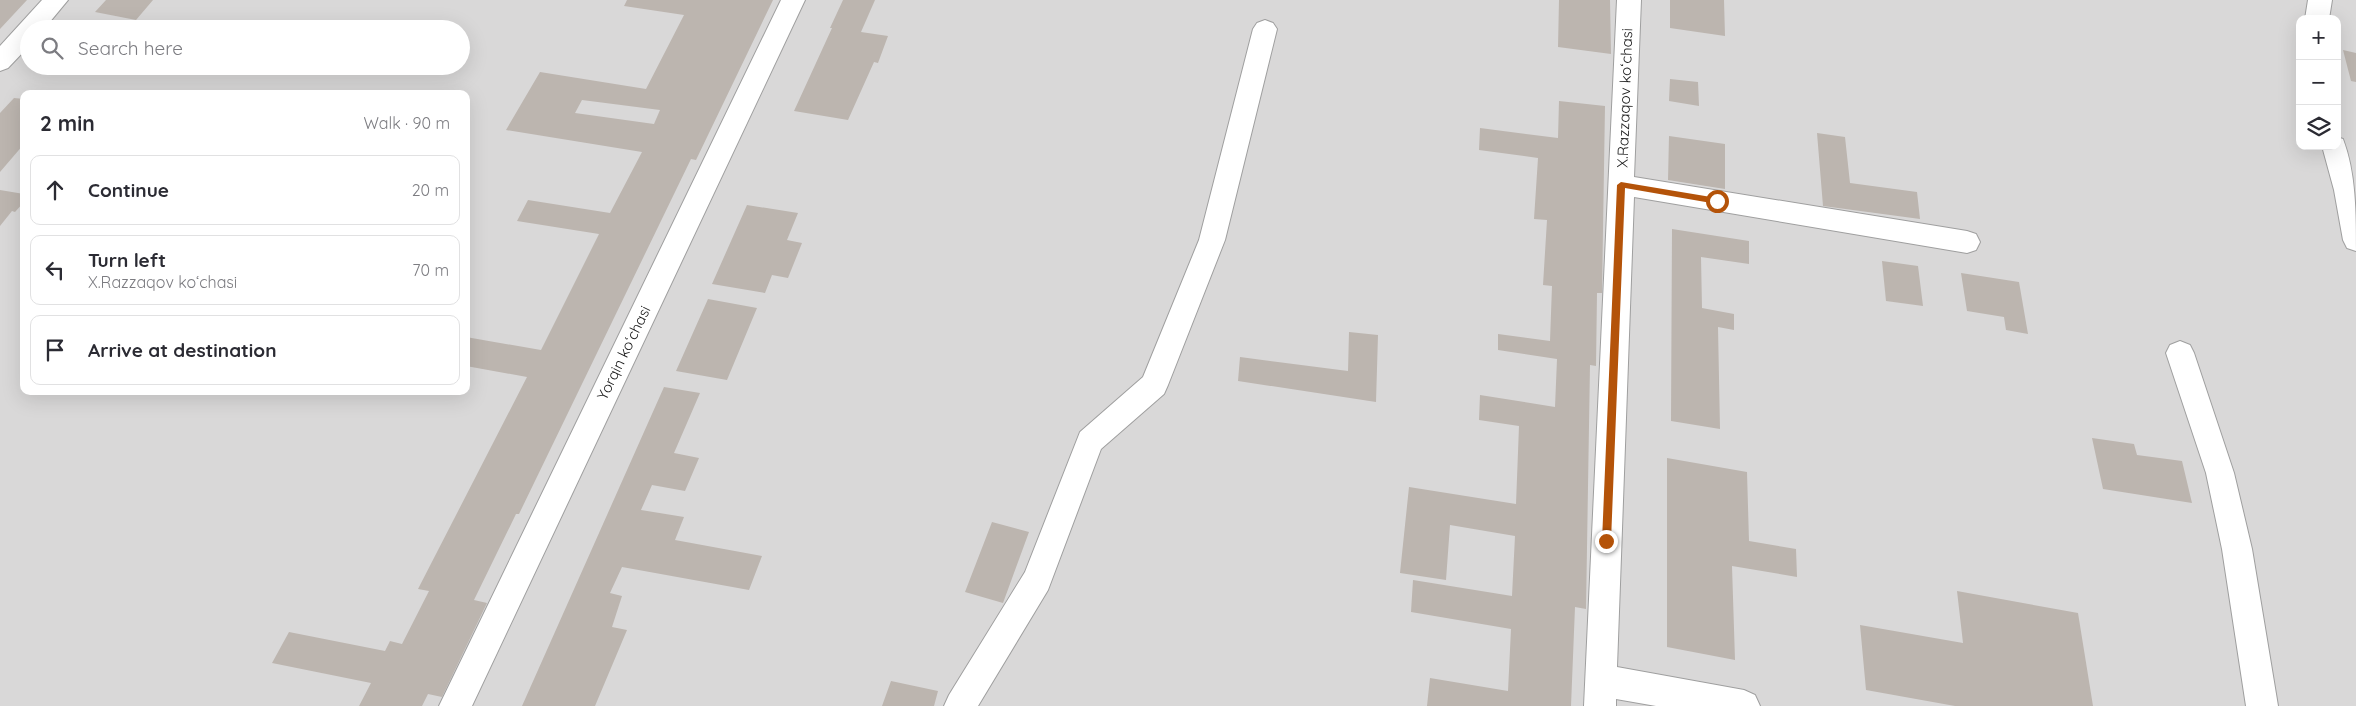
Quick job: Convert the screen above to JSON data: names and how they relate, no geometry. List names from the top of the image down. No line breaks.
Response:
{"streets":{"street":["X.Razzaqov koʻchasi","Yorqin koʻchasi"]},"page":{"map_buttons":["+","−"],"search":"Search here","heading":["2 min","Walk · 90 m"],"list":[["Continue","20 m"],["Turn left","X.Razzaqov koʻchasi","70 m"],"Arrive at destination"]}}
